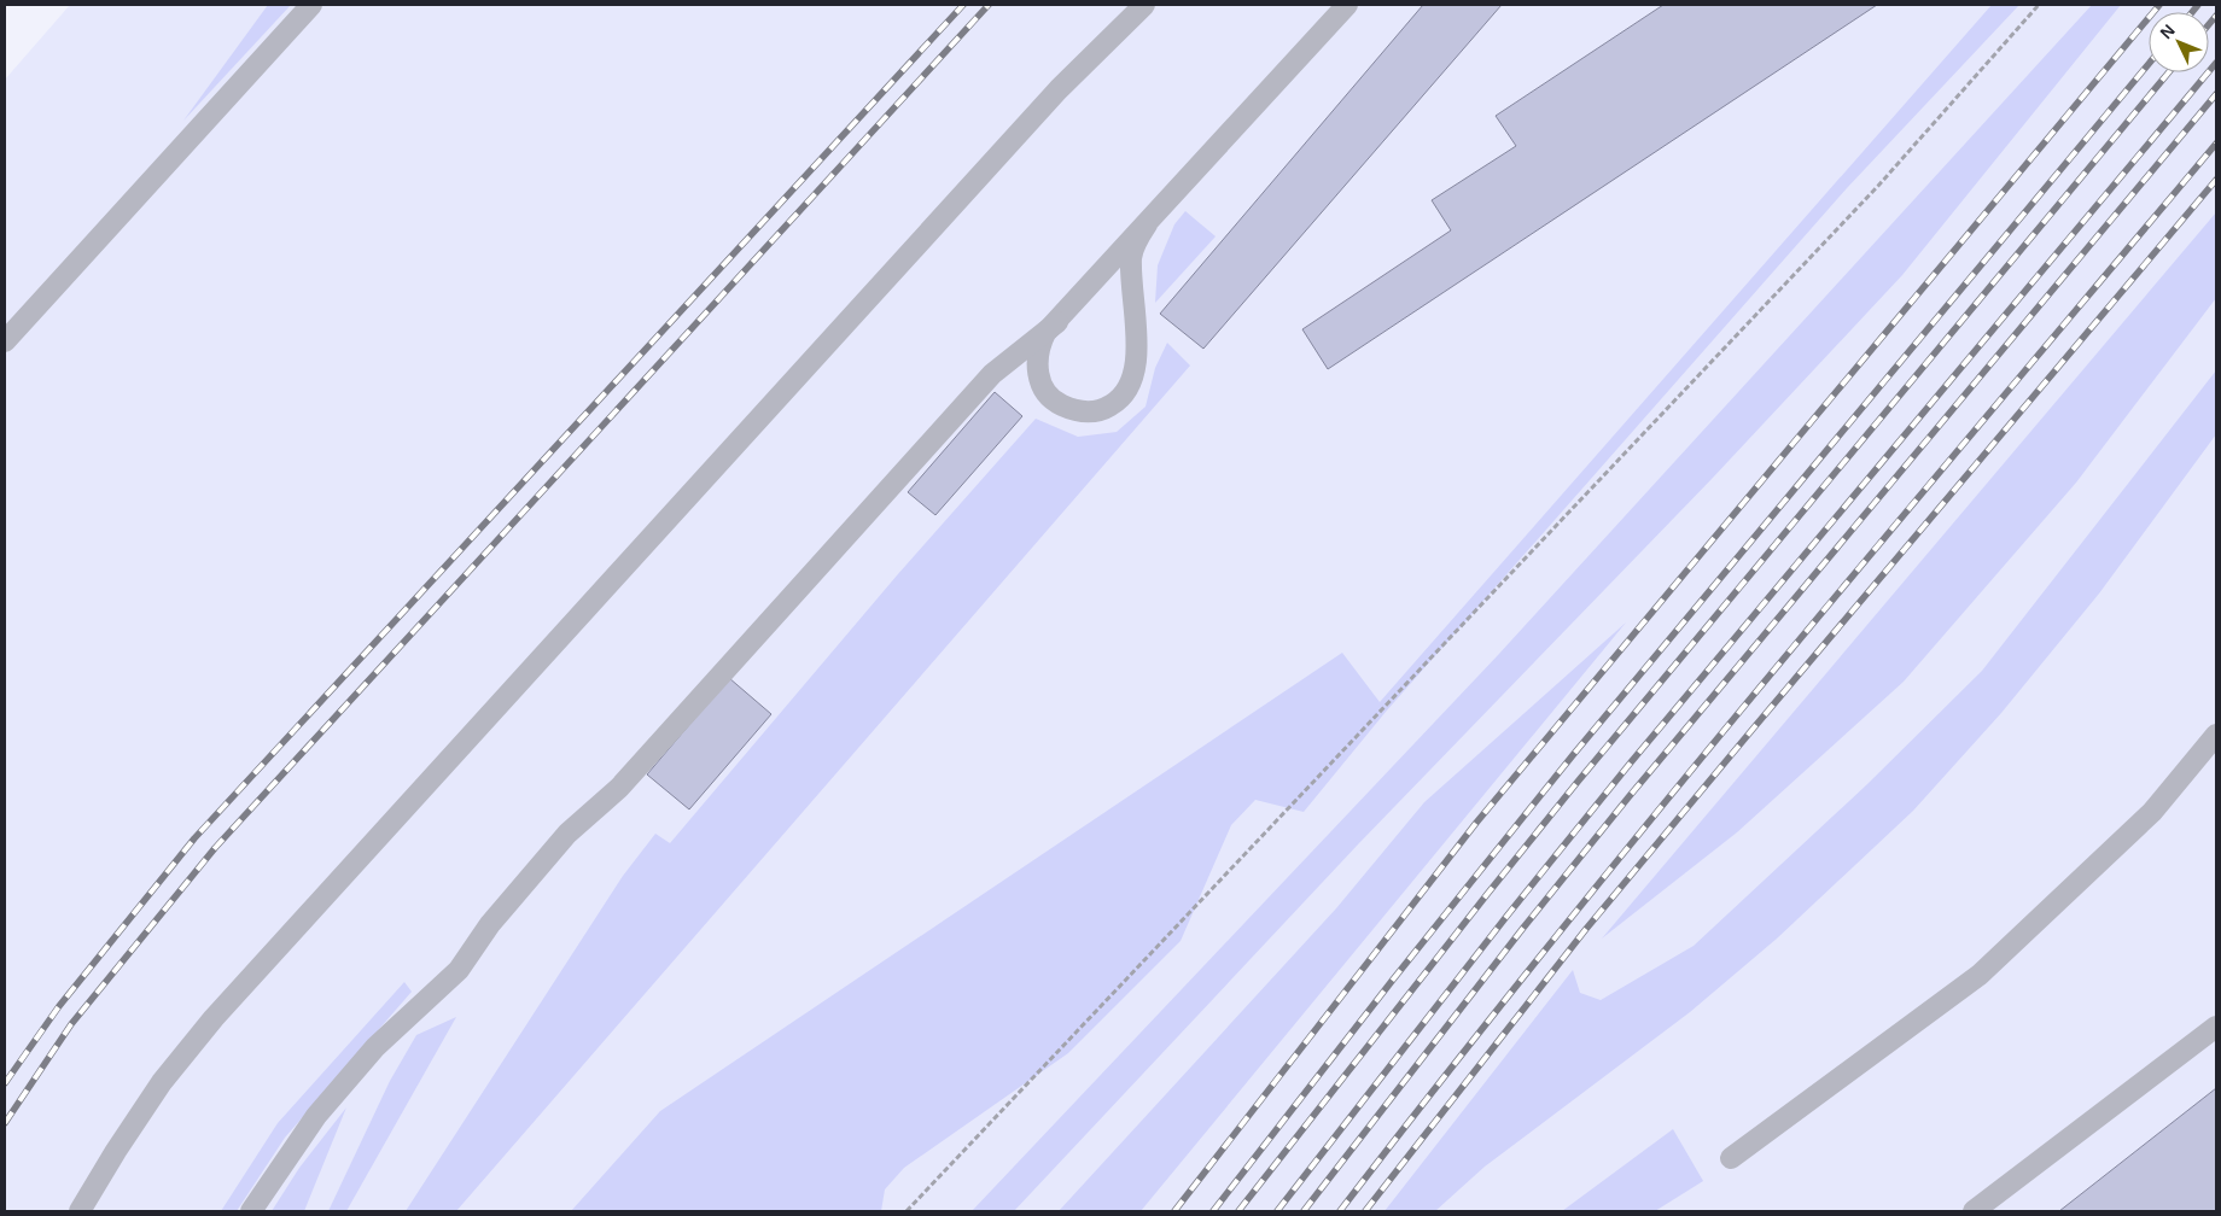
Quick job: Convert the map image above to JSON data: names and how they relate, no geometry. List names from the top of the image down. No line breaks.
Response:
{"north":"top left"}
